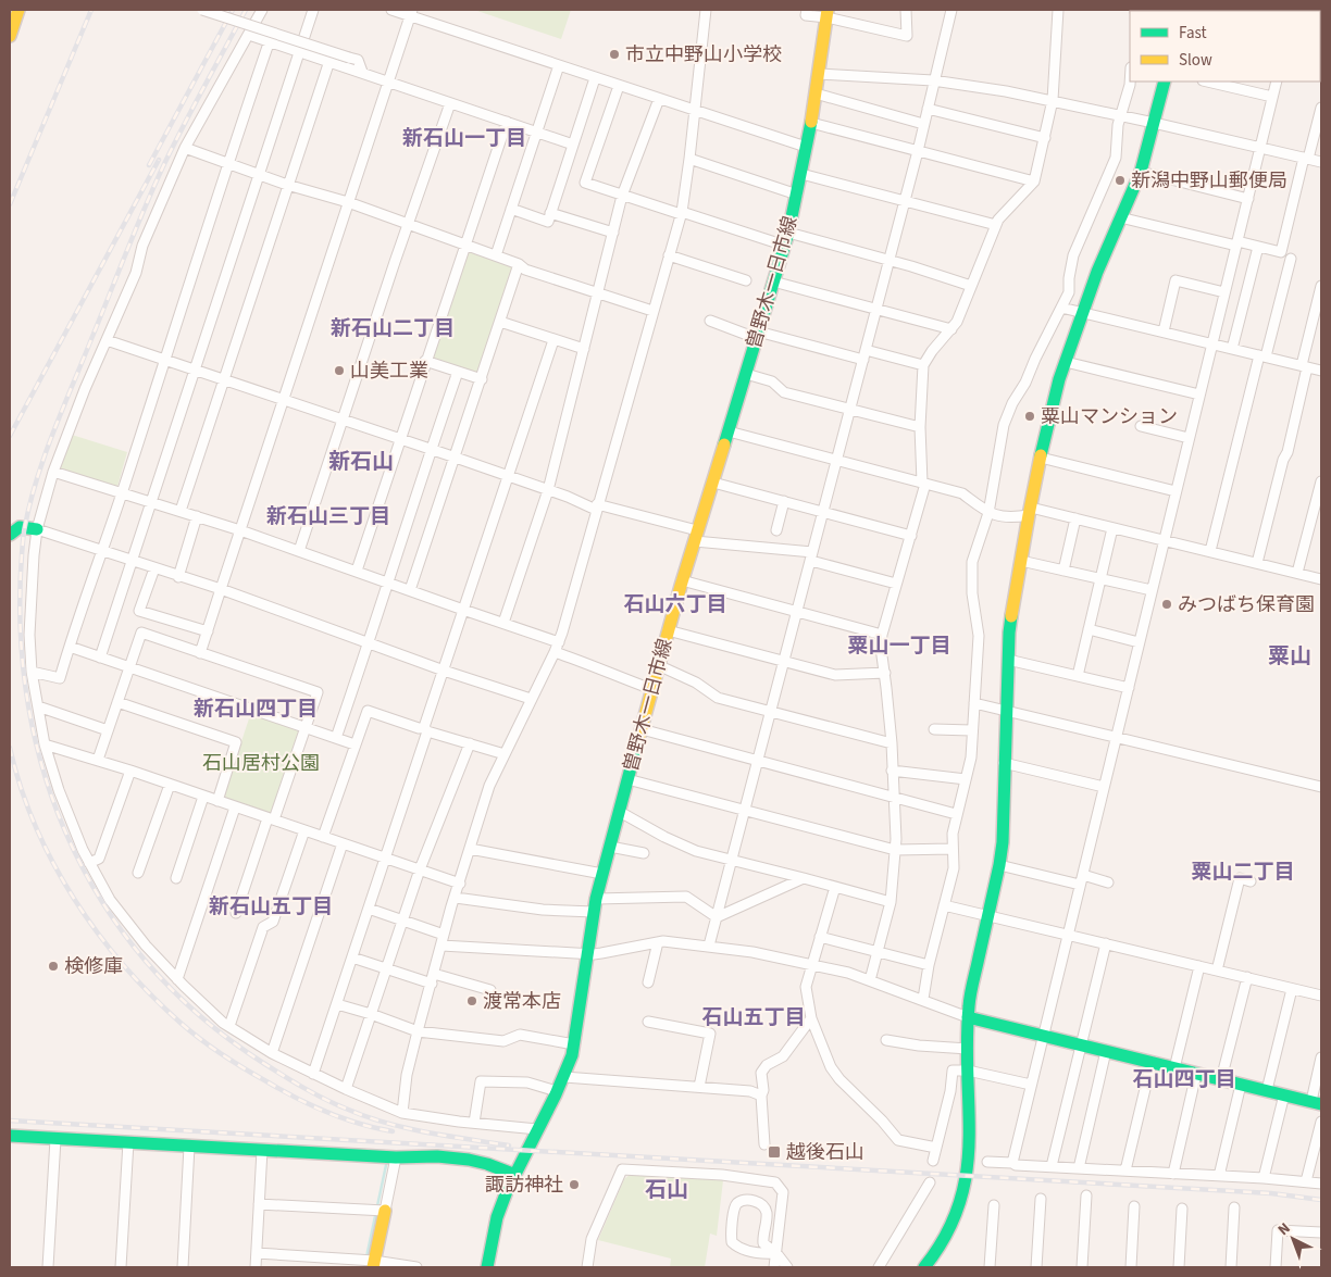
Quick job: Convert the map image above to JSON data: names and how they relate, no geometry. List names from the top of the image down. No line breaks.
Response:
{"streets":{"street":["曽野木一日市線"]},"districts":["新石山一丁目","新石山二丁目","新石山","新石山三丁目","石山六丁目","粟山一丁目","粟山","新石山四丁目","粟山二丁目","新石山五丁目","石山五丁目","石山四丁目","石山"],"parks":["石山居村公園"],"places":{"other":["市立中野山小学校","新潟中野山郵便局","山美工業","粟山マンション","みつばち保育園","検修庫","渡常本店","諏訪神社"],"transit":["越後石山"]},"legend":["Fast","Slow"],"north":"top left"}
